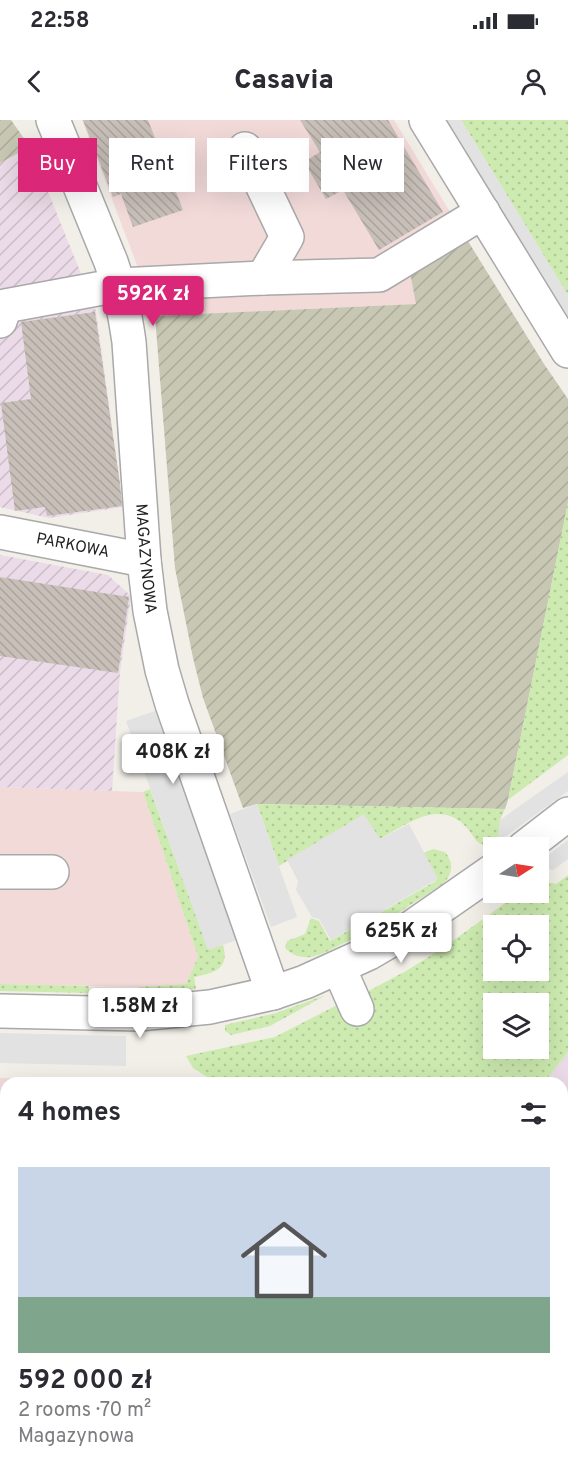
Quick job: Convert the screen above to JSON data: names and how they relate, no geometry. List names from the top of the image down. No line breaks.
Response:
{"streets":{"street":["PARKOWA","MAGAZYNOWA"]},"crossings":[["PARKOWA","MAGAZYNOWA"]],"north":"right","page":{"status":"22:58","header":"Casavia","chip":["Buy","Rent","Filters","New"],"price":["592K zł","408K zł","625K zł","1.58M zł"],"heading":"4 homes","list":[{"name":"592 000 zł","note":"2 rooms · 70 m² · Magazynowa"}]}}
